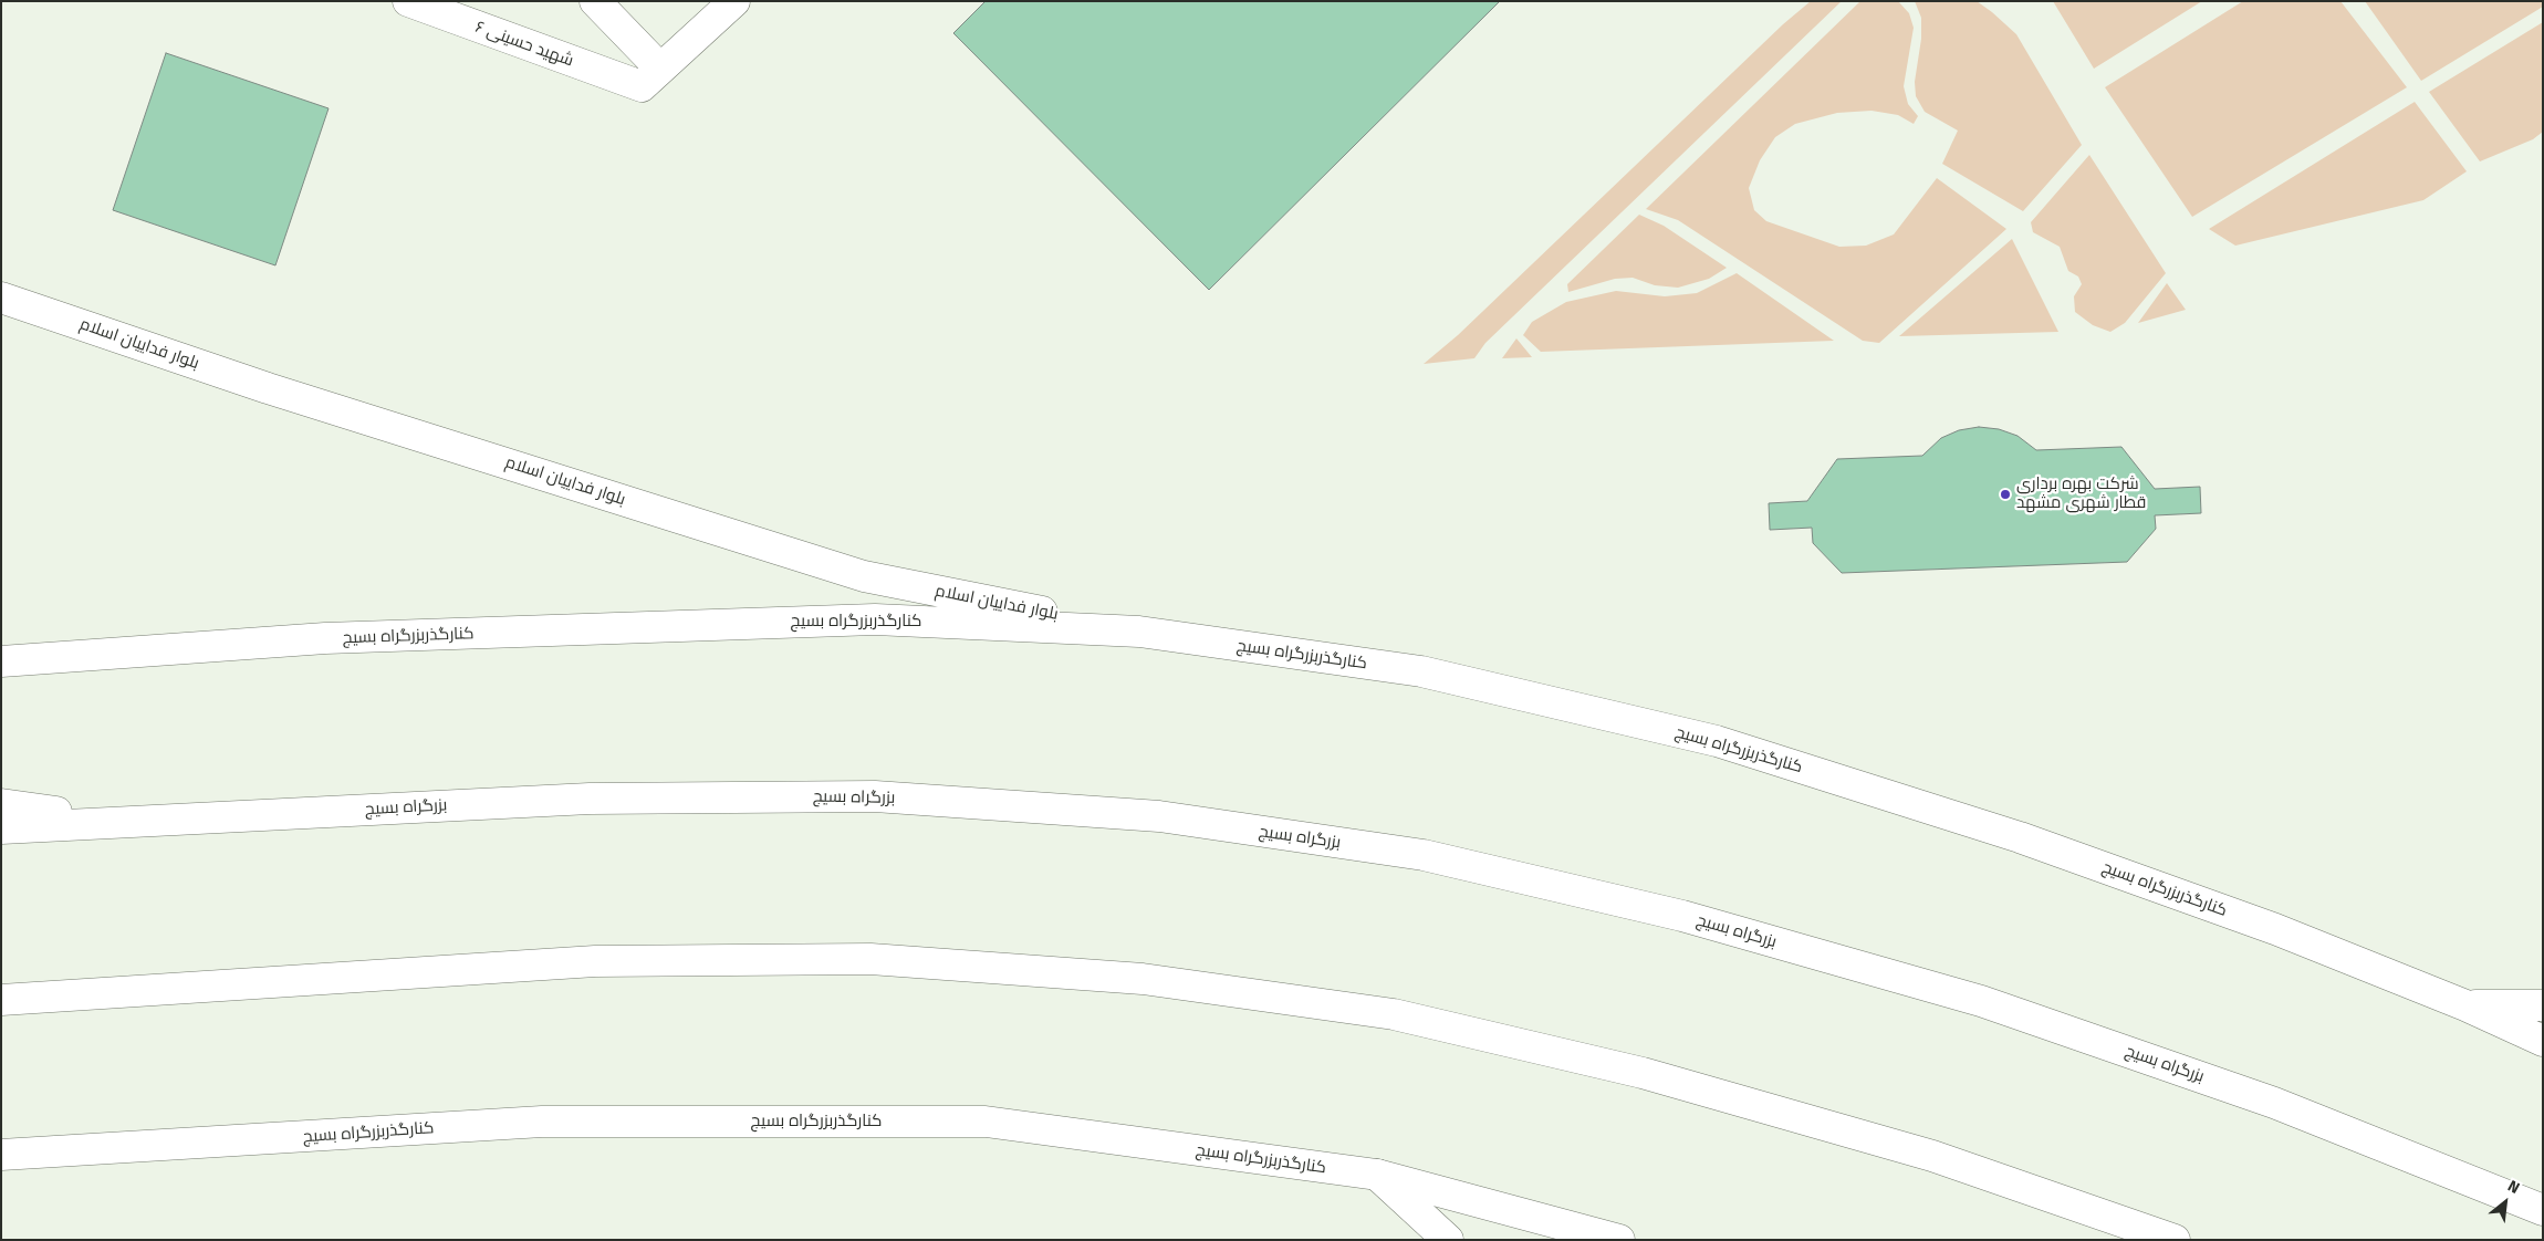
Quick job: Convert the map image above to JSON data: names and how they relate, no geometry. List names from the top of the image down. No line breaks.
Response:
{"streets":{"main road":["شهید حسینی ۶","بلوار فداییان اسلام","کنارگذربزرگراه بسیج","بزرگراه بسیج"]},"crossings":[["بلوار فداییان اسلام","کنارگذربزرگراه بسیج"]],"places":["شرکت بهره برداری قطار شهری مشهد"],"north":"top right"}
